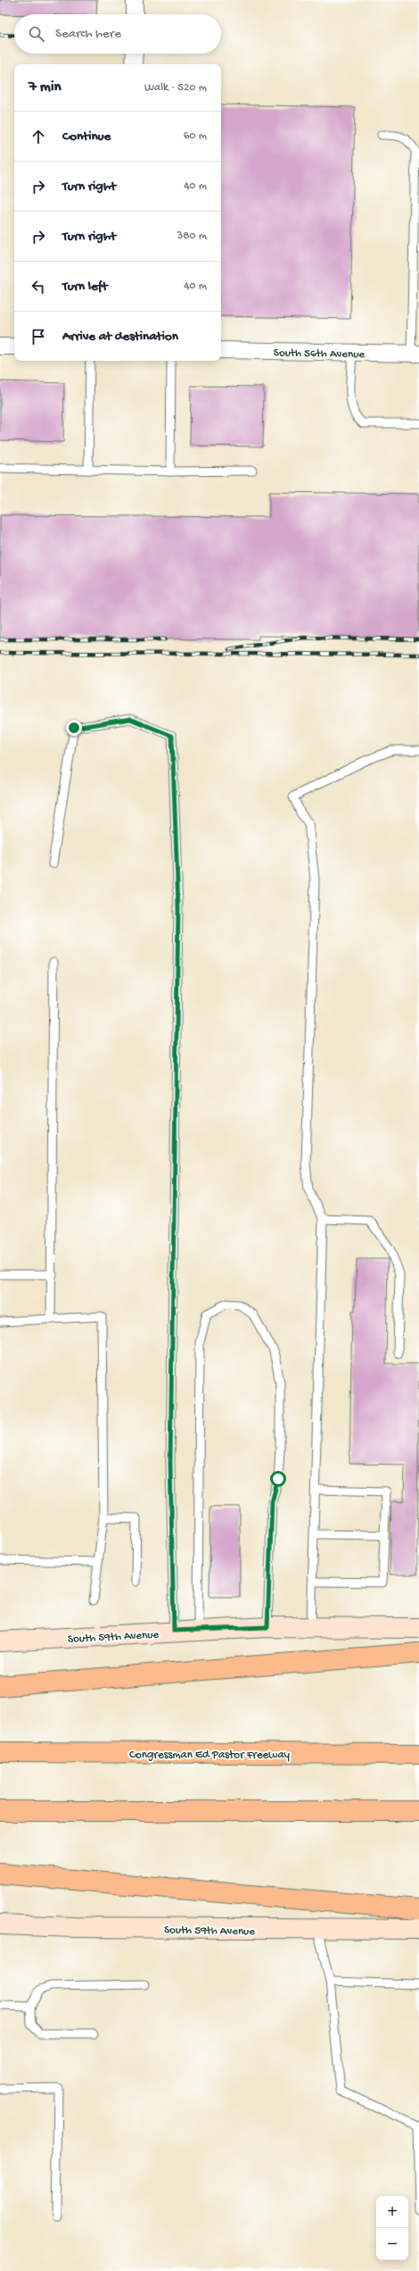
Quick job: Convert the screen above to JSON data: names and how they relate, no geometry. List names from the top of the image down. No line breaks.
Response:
{"streets":{"highway":["Congressman Ed Pastor Freeway"],"main road":["South 59th Avenue"],"street":["South 56th Avenue"]},"page":{"search":"Search here","heading":["7 min","Walk · 520 m"],"list":[["Continue","60 m"],["Turn right","40 m"],["Turn right","380 m"],["Turn left","40 m"],"Arrive at destination"],"map_buttons":["+","−"]}}
